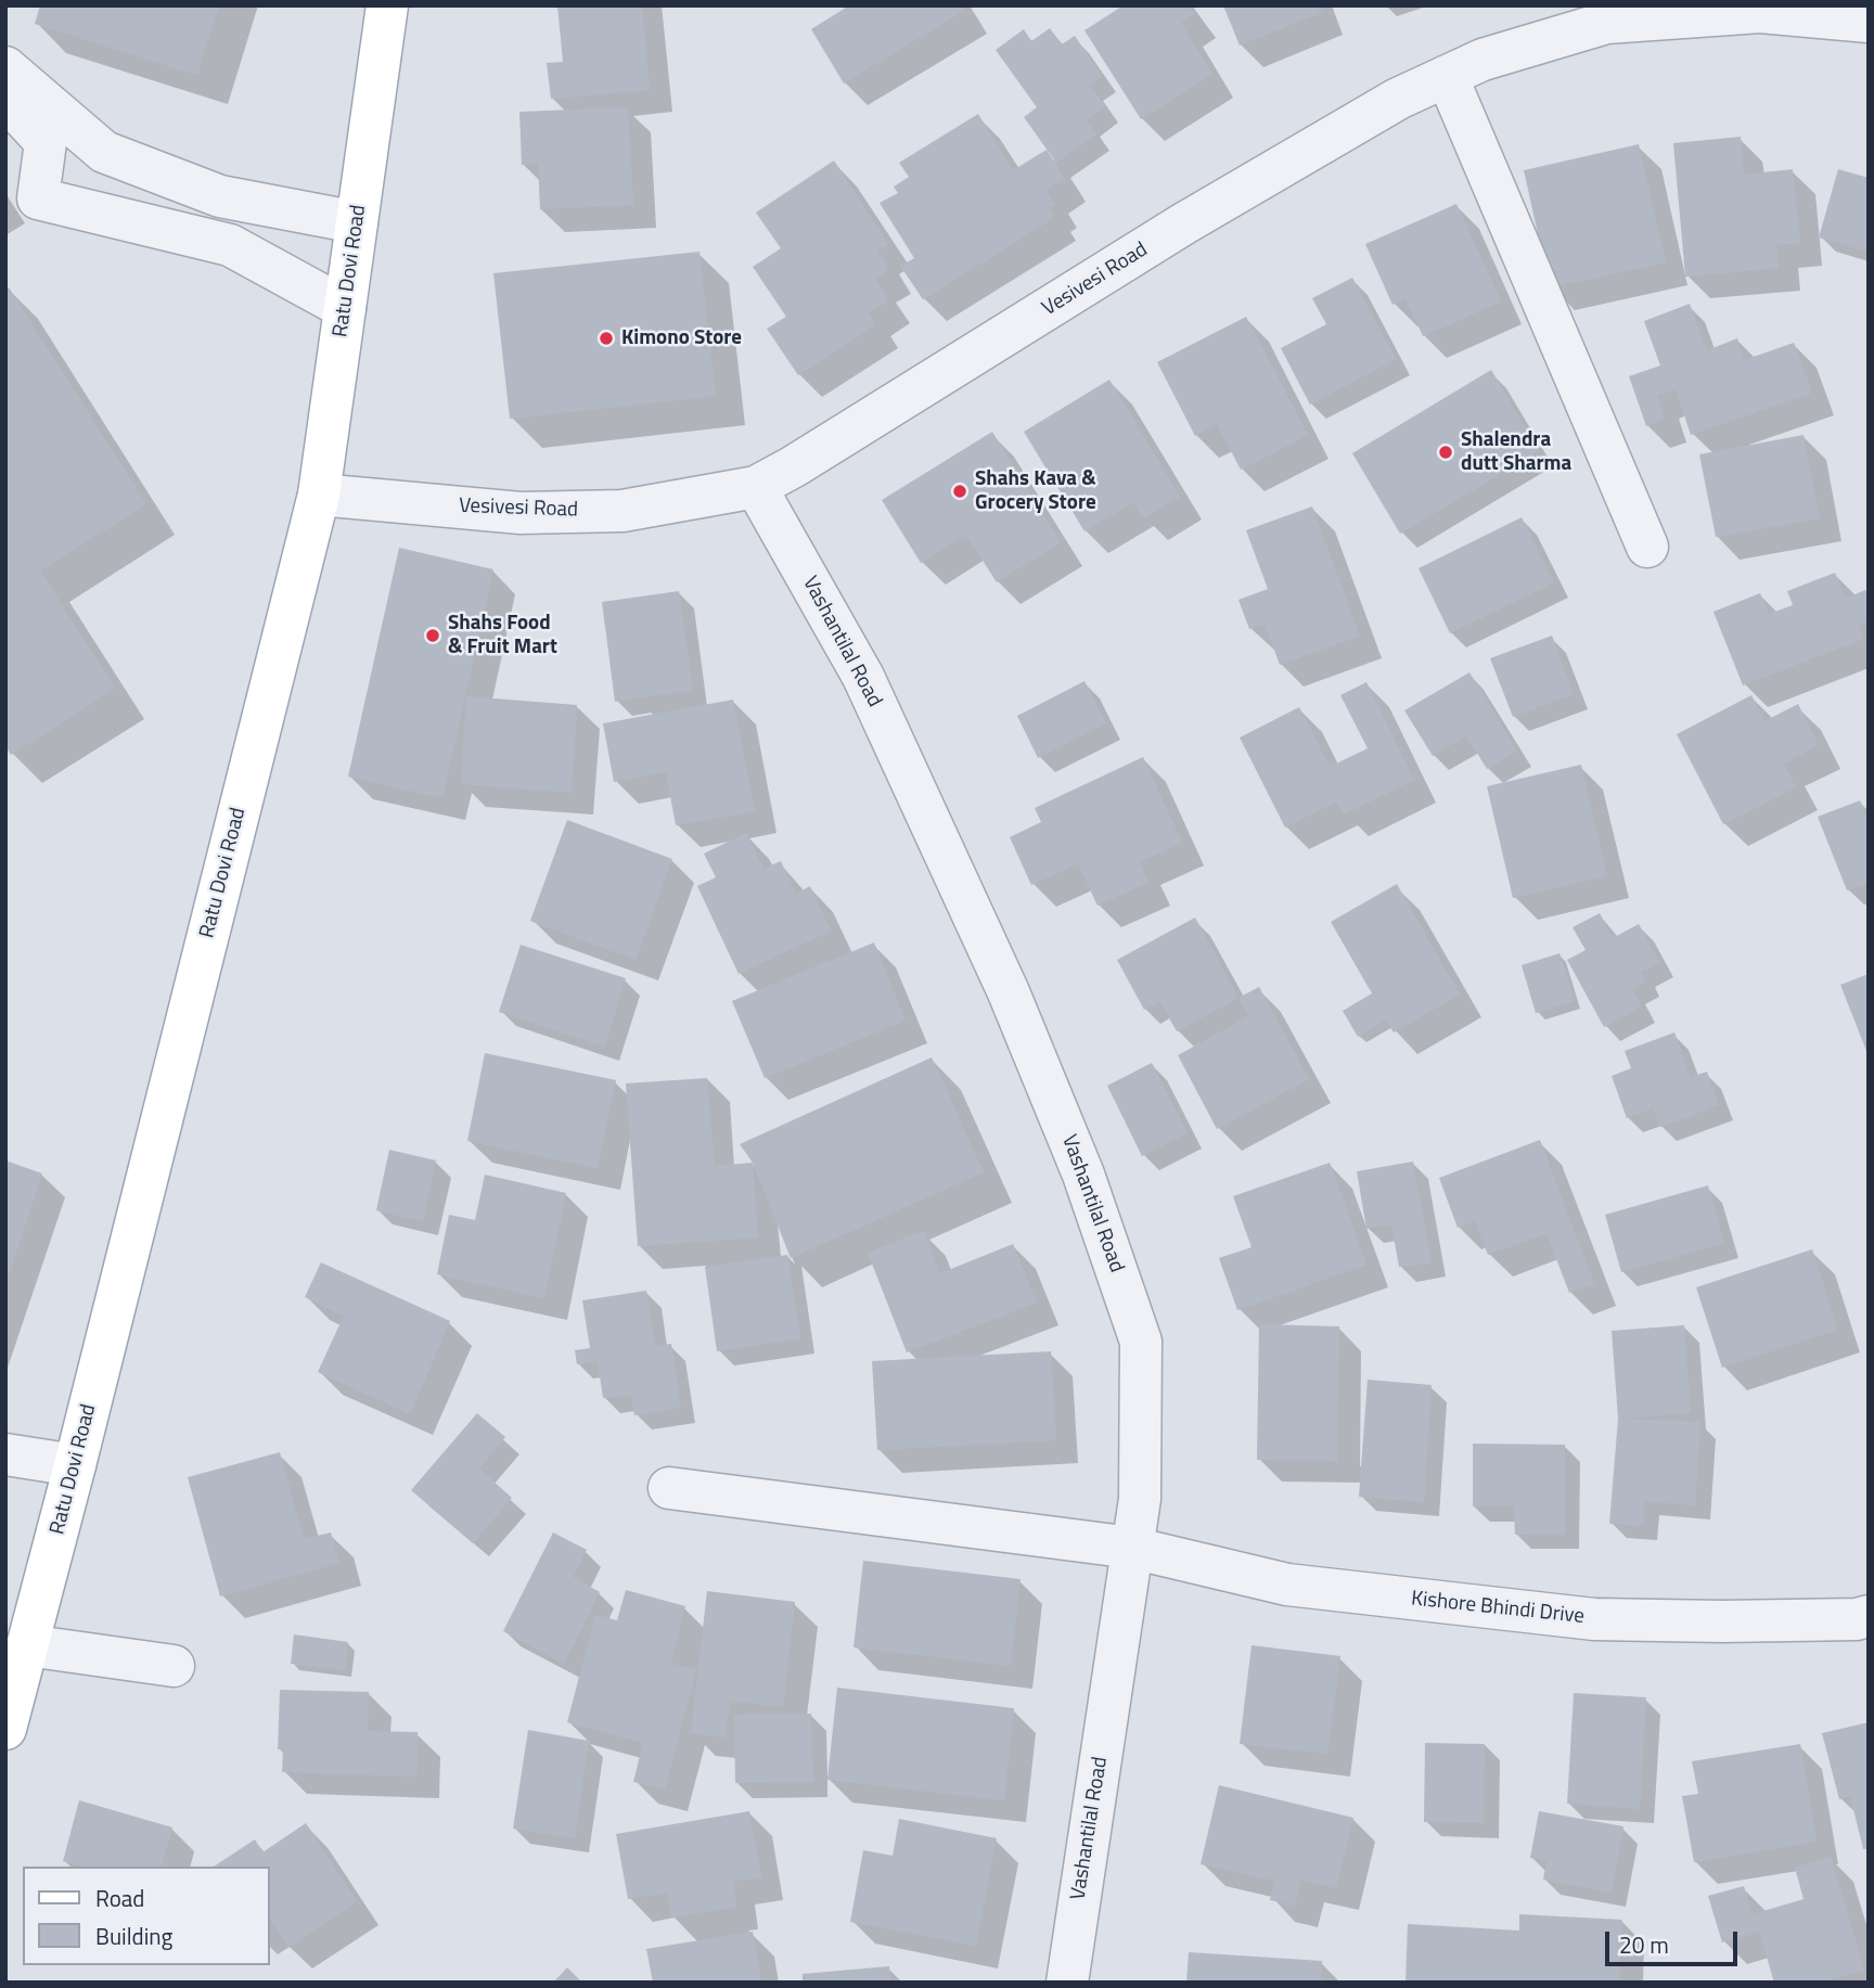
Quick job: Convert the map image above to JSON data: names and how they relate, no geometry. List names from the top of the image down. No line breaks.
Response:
{"streets":{"main road":["Ratu Dovi Road"],"street":["Vesivesi Road","Vashantilal Road","Kishore Bhindi Drive"]},"crossings":[["Ratu Dovi Road","Vesivesi Road"],["Vesivesi Road","Vashantilal Road"],["Vashantilal Road","Kishore Bhindi Drive"]],"places":["Kimono Store","Shalendra dutt Sharma","Shahs Kava & Grocery Store","Shahs Food & Fruit Mart"],"legend":["Road","Building"],"scale_bar":"20 m"}
